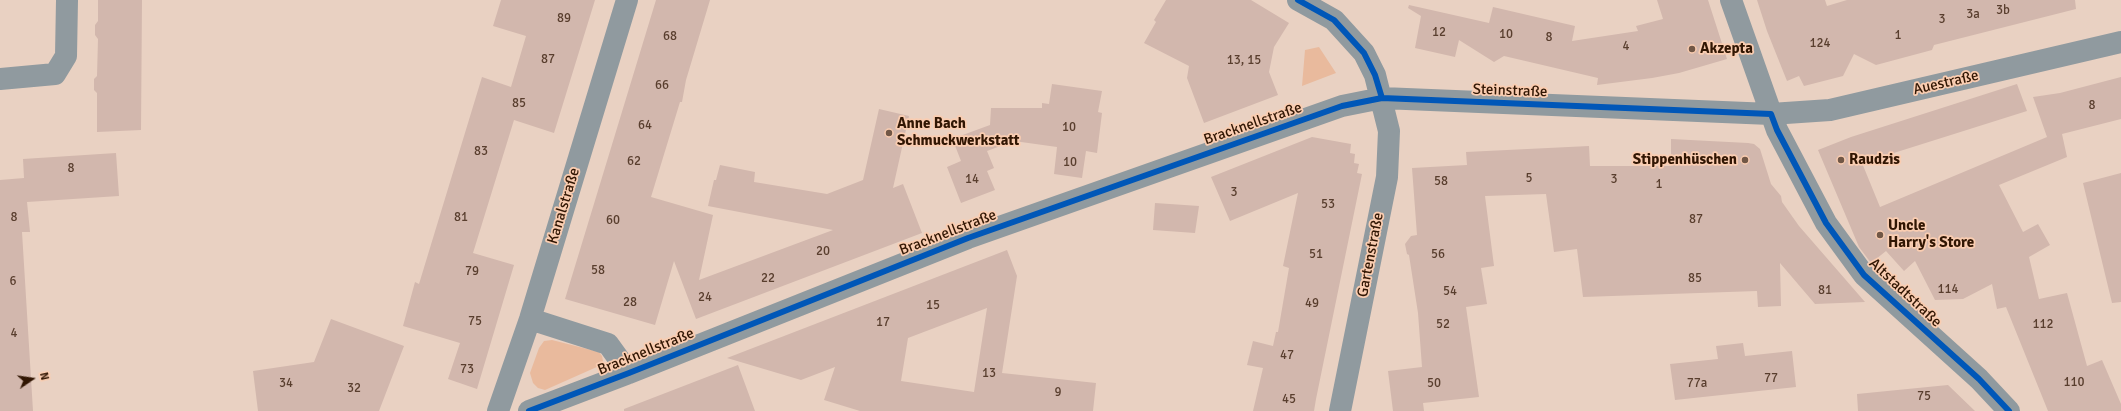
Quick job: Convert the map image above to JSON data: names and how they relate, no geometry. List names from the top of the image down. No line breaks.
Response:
{"streets":{"street":["Auestraße","Steinstraße","Bracknellstraße","Kanalstraße","Gartenstraße","Altstadtstraße"]},"crossings":[["Auestraße","Steinstraße"],["Auestraße","Altstadtstraße"],["Steinstraße","Bracknellstraße"],["Steinstraße","Gartenstraße"],["Steinstraße","Altstadtstraße"],["Bracknellstraße","Kanalstraße"],["Bracknellstraße","Gartenstraße"]],"places":["Akzepta","Anne Bach Schmuckwerkstatt","Stippenhüschen","Raudzis","Uncle Harry's Store"],"house_numbers":["3b","3a","89","3","12","10","1","68","8","124","4","87","13, 15","66","85","8","64","10","83","62","10","8","5","14","3","58","1","3","53","8","81","87","60","20","51","56","58","79","22","85","6","114","81","54","24","28","49","15","75","17","52","112","4","47","73","13","77","110","34","50","77a","32","9","75","45"],"north":"right"}
